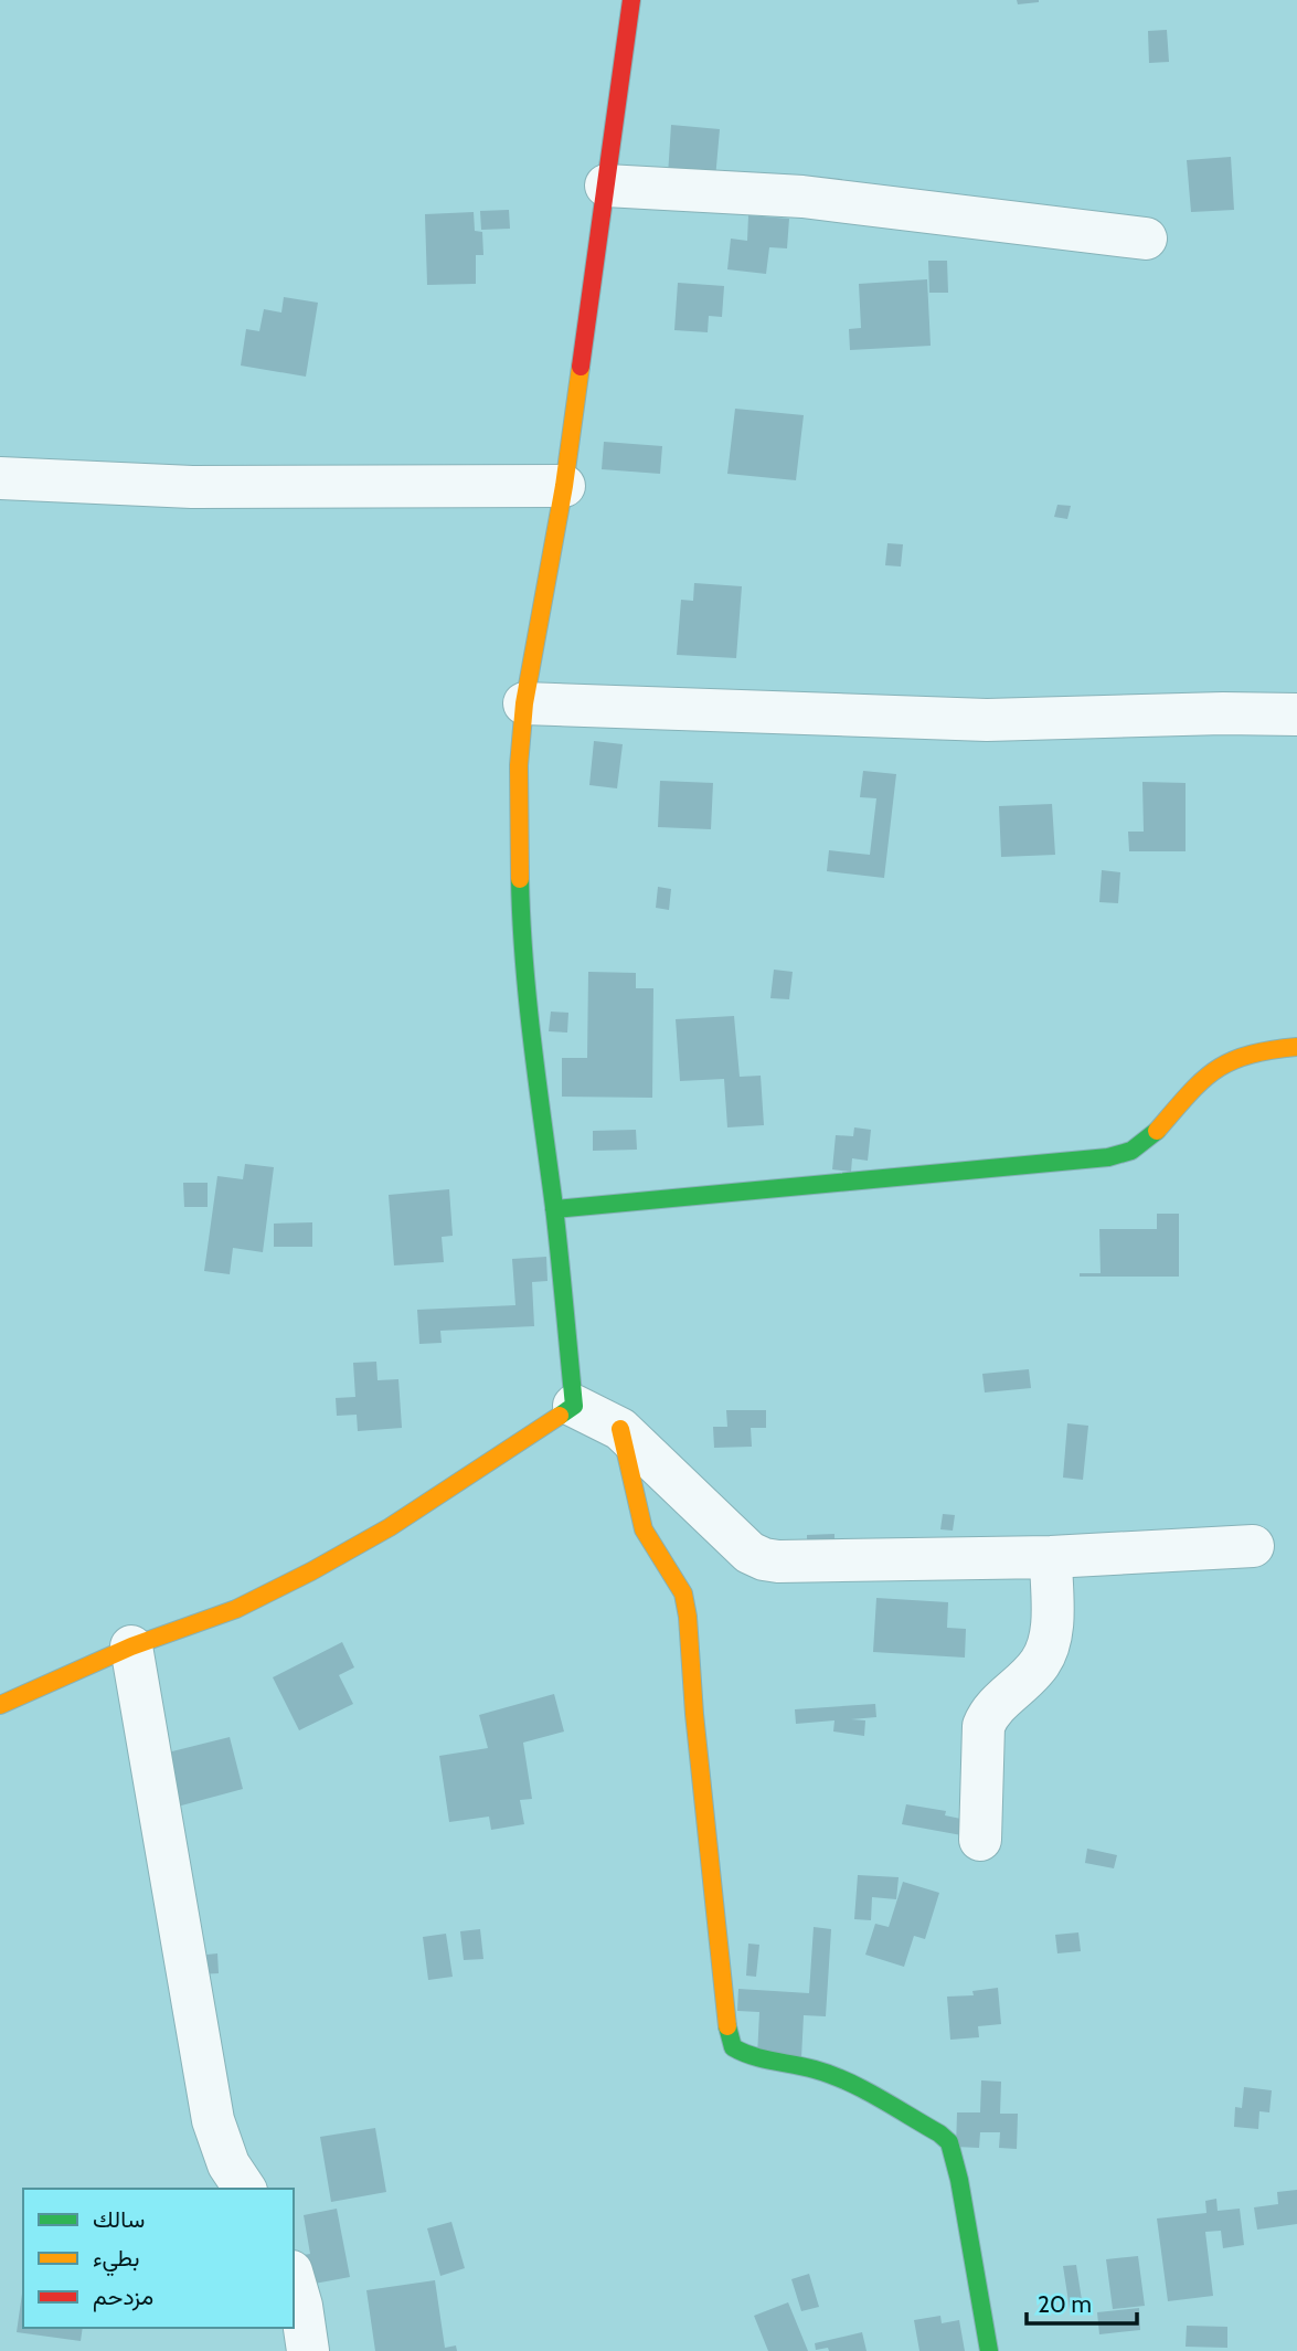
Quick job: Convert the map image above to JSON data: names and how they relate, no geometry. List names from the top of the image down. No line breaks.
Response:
{"legend":["سالك","بطيء","مزدحم"],"scale_bar":"20 m"}
